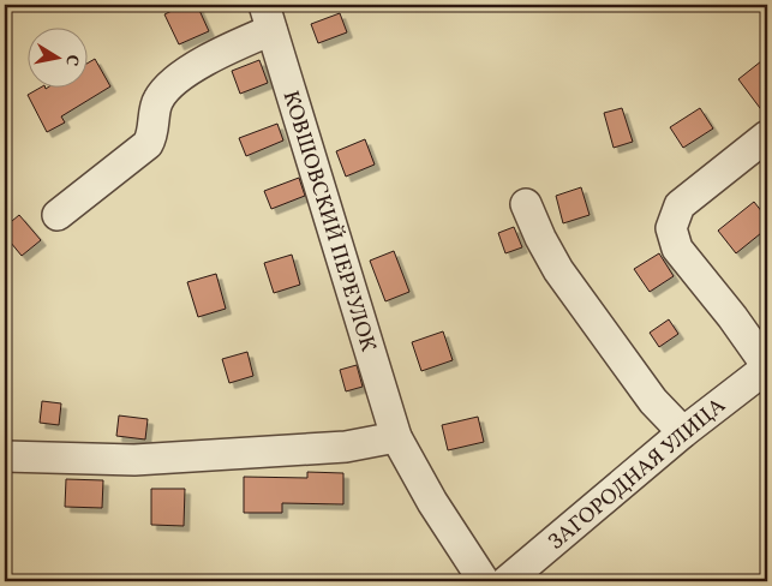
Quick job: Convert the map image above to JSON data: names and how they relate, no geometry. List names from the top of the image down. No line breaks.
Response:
{"streets":{"street":["КОВШОВСКИЙ ПЕРЕУЛОК","ЗАГОРОДНАЯ УЛИЦА"]},"north":"right"}
